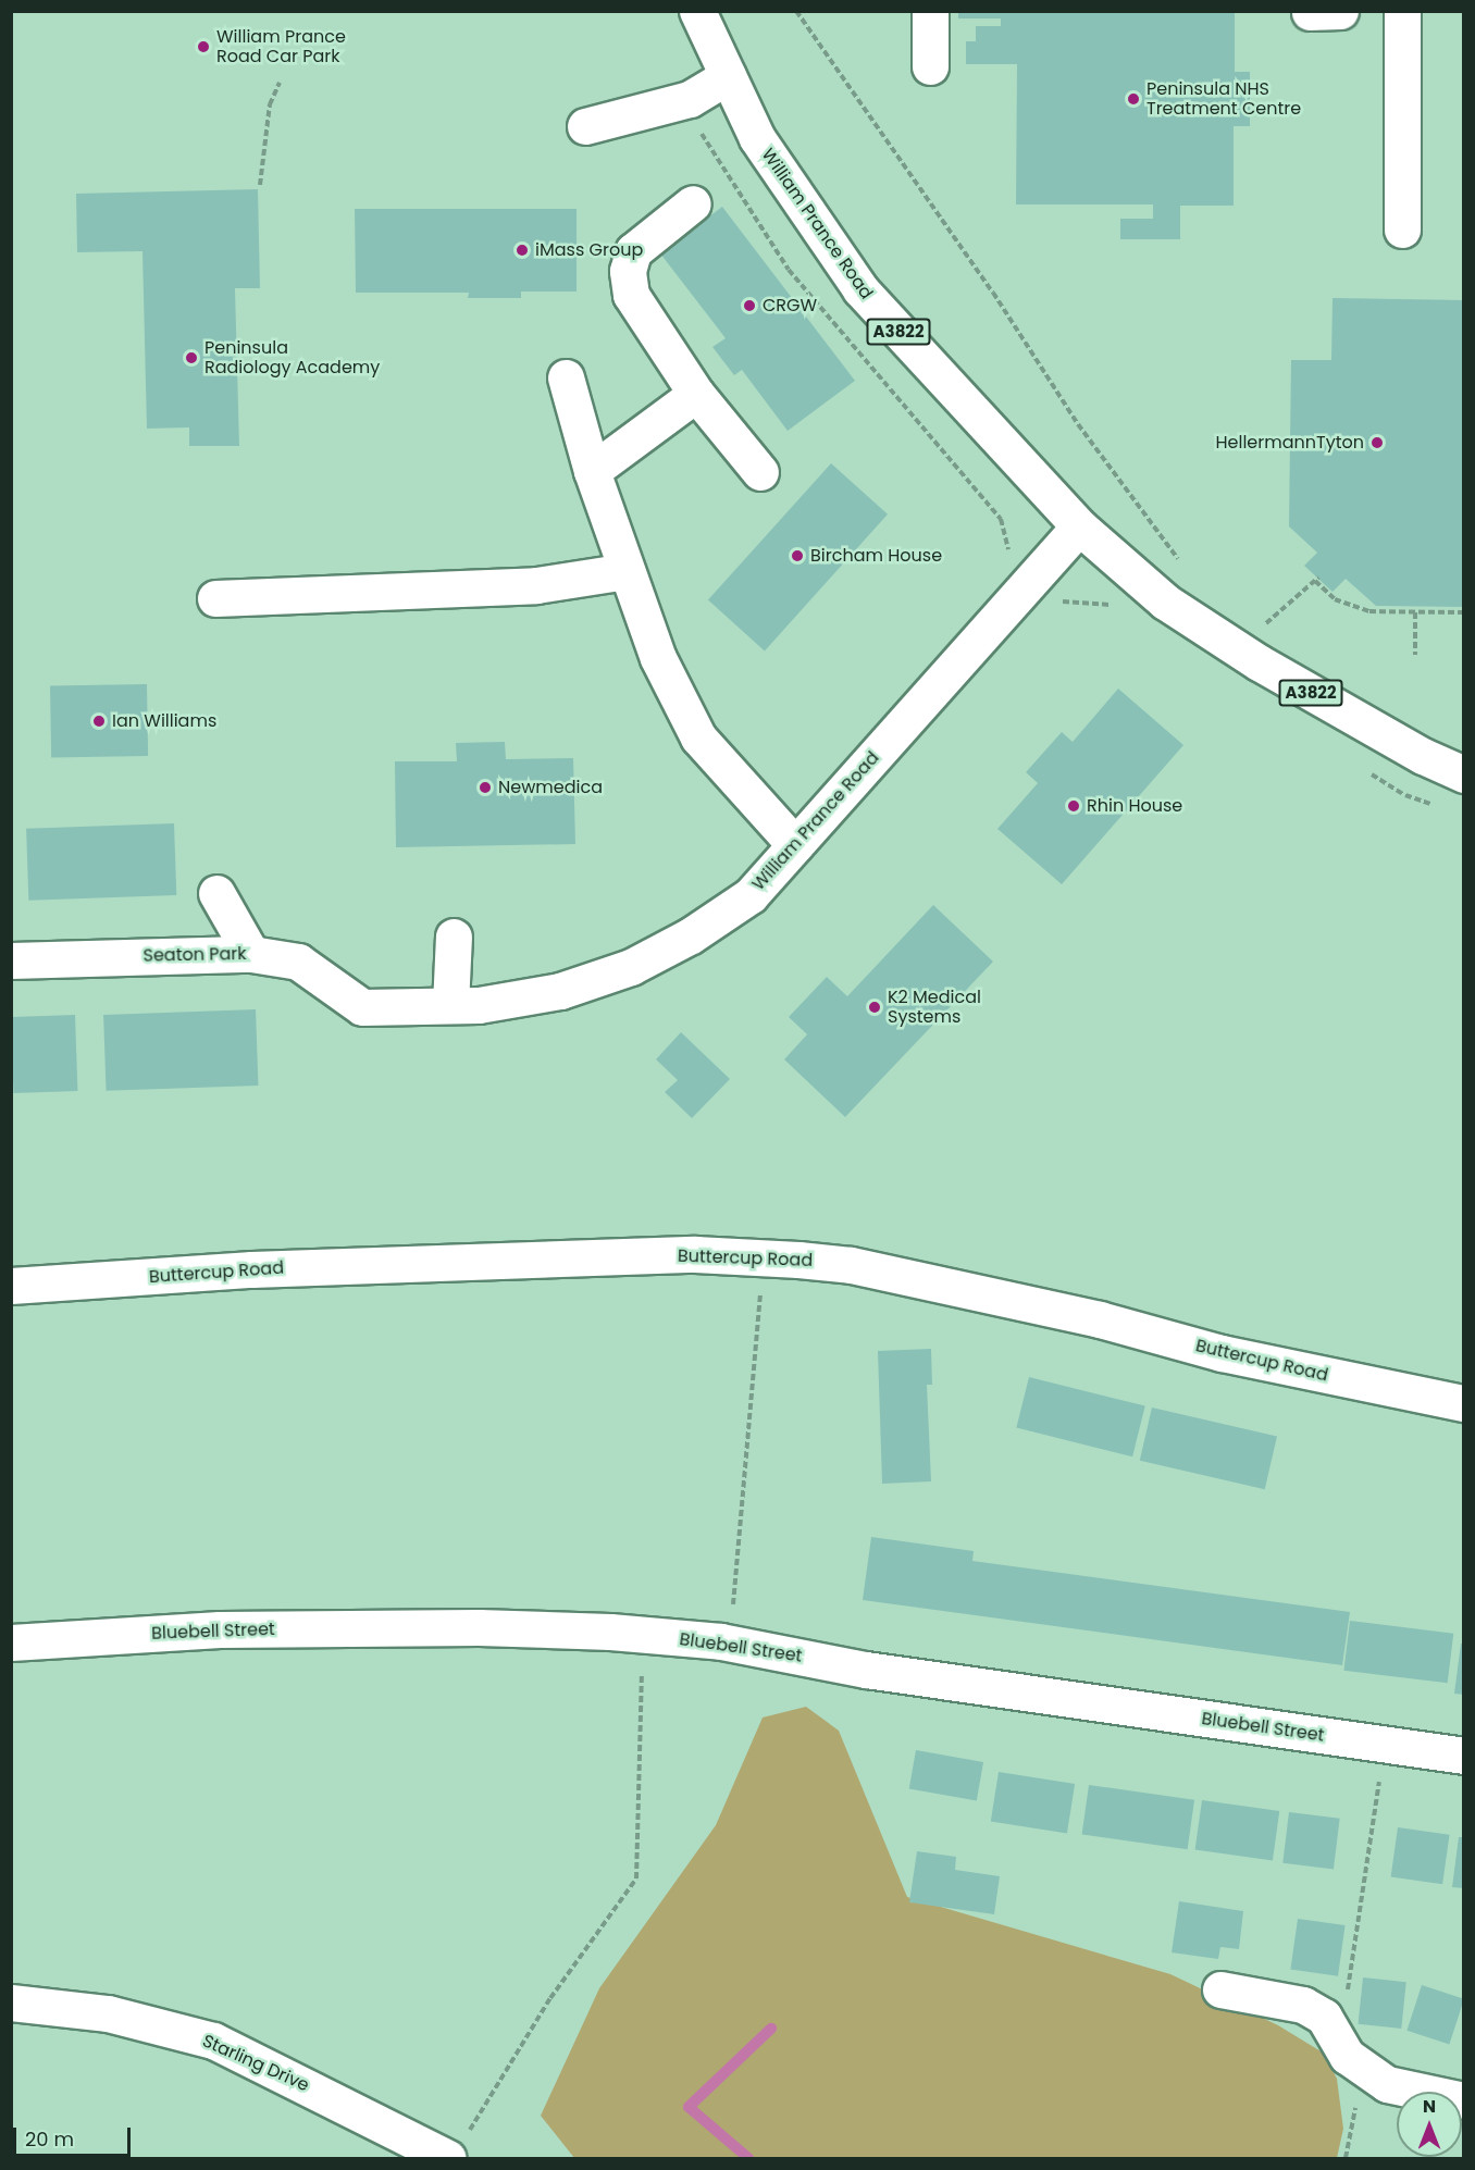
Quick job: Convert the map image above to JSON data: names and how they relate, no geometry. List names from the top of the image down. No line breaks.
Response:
{"streets":{"street":["William Prance Road","A3822","Seaton Park","Buttercup Road","Bluebell Street","Starling Drive"]},"crossings":[["William Prance Road","Seaton Park"]],"places":["William Prance Road Car Park","Peninsula NHS Treatment Centre","iMass Group","CRGW","Peninsula Radiology Academy","HellermannTyton","Bircham House","Ian Williams","Newmedica","Rhin House","K2 Medical Systems"],"scale_bar":"20 m","north":"top"}
